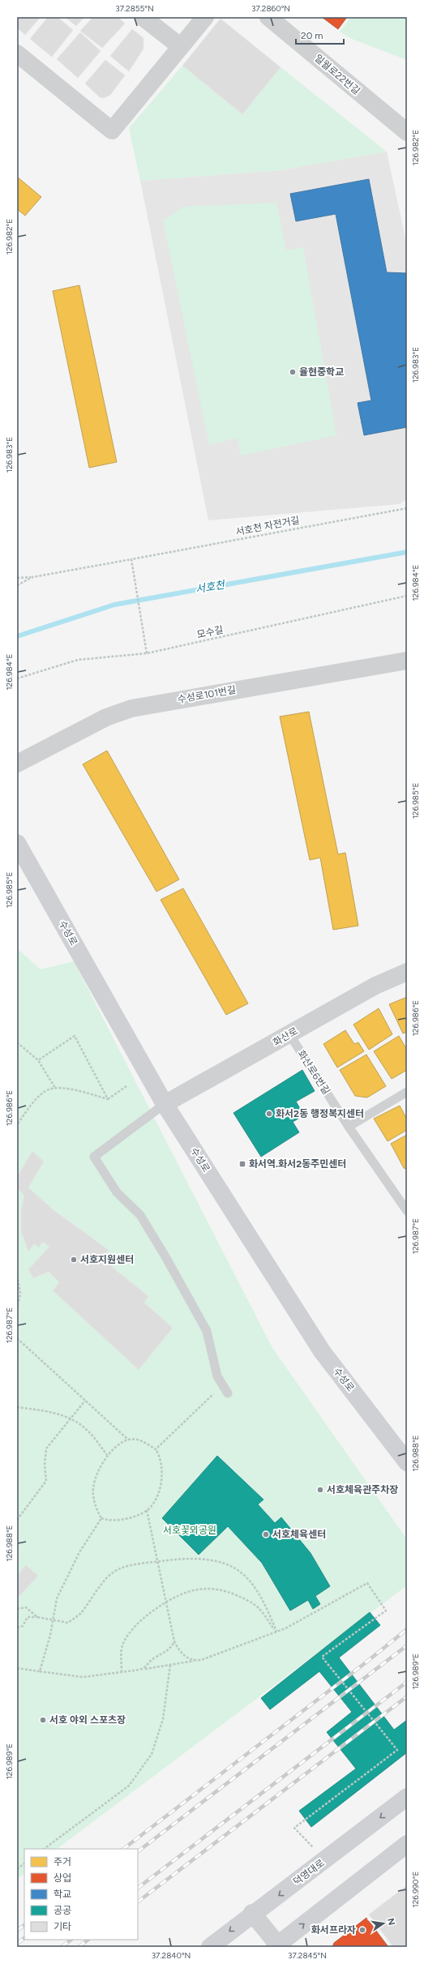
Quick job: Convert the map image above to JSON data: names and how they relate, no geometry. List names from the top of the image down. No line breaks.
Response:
{"streets":{"main road":["수성로","덕영대로"],"street":["일월로22번길","수성로101번길","화산로"],"lane":["화산로6번길"],"path":["서호천 자전거길","모수길"]},"crossings":[["수성로","화산로"],["화산로","화산로6번길"]],"water":["서호천"],"parks":["서호꽃뫼공원"],"places":{"other":["율현중학교","화서2동 행정복지센터","서호지원센터","서호체육관주차장","서호체육센터","서호 야외 스포츠장","화서프라자"],"transit":["화서역.화서2동주민센터"]},"legend":["주거","상업","학교","공공","기타"],"scale_bar":"20 m","north":"right","coordinates":["37.2855°N","37.2860°N","126.982°E","126.983°E","126.984°E","126.985°E","126.986°E","126.987°E","126.988°E","126.989°E","126.990°E","37.2840°N","37.2845°N"]}
